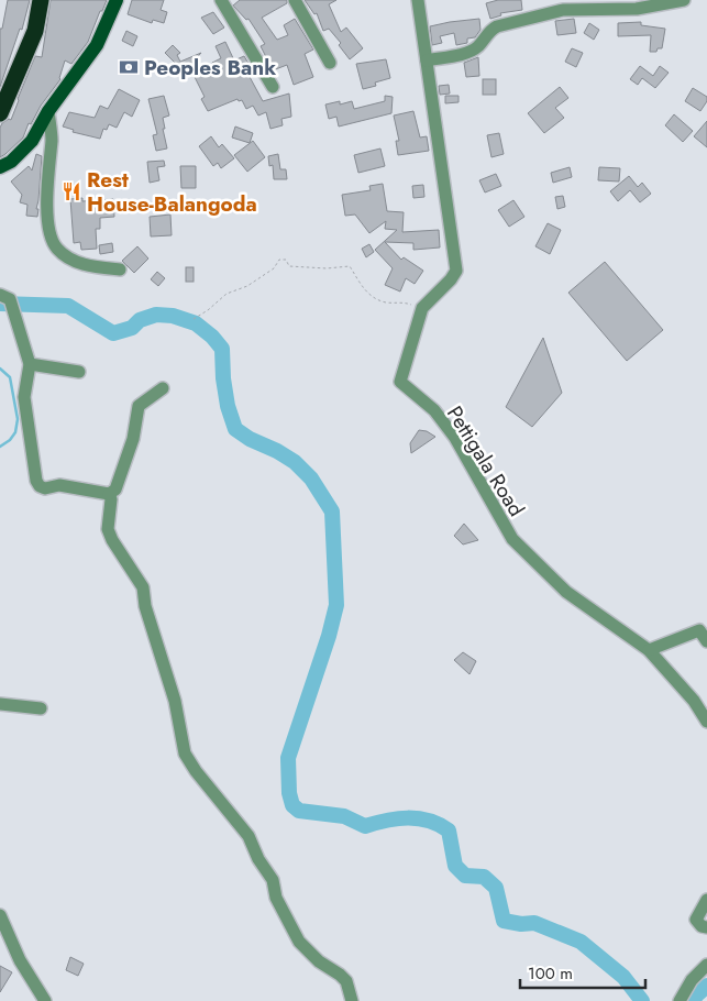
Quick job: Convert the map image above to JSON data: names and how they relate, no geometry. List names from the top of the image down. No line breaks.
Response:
{"streets":{"street":["Pettigala Road"]},"places":{"bank":["Peoples Bank"],"restaurant":["Rest House-Balangoda"]},"scale_bar":"100 m"}
